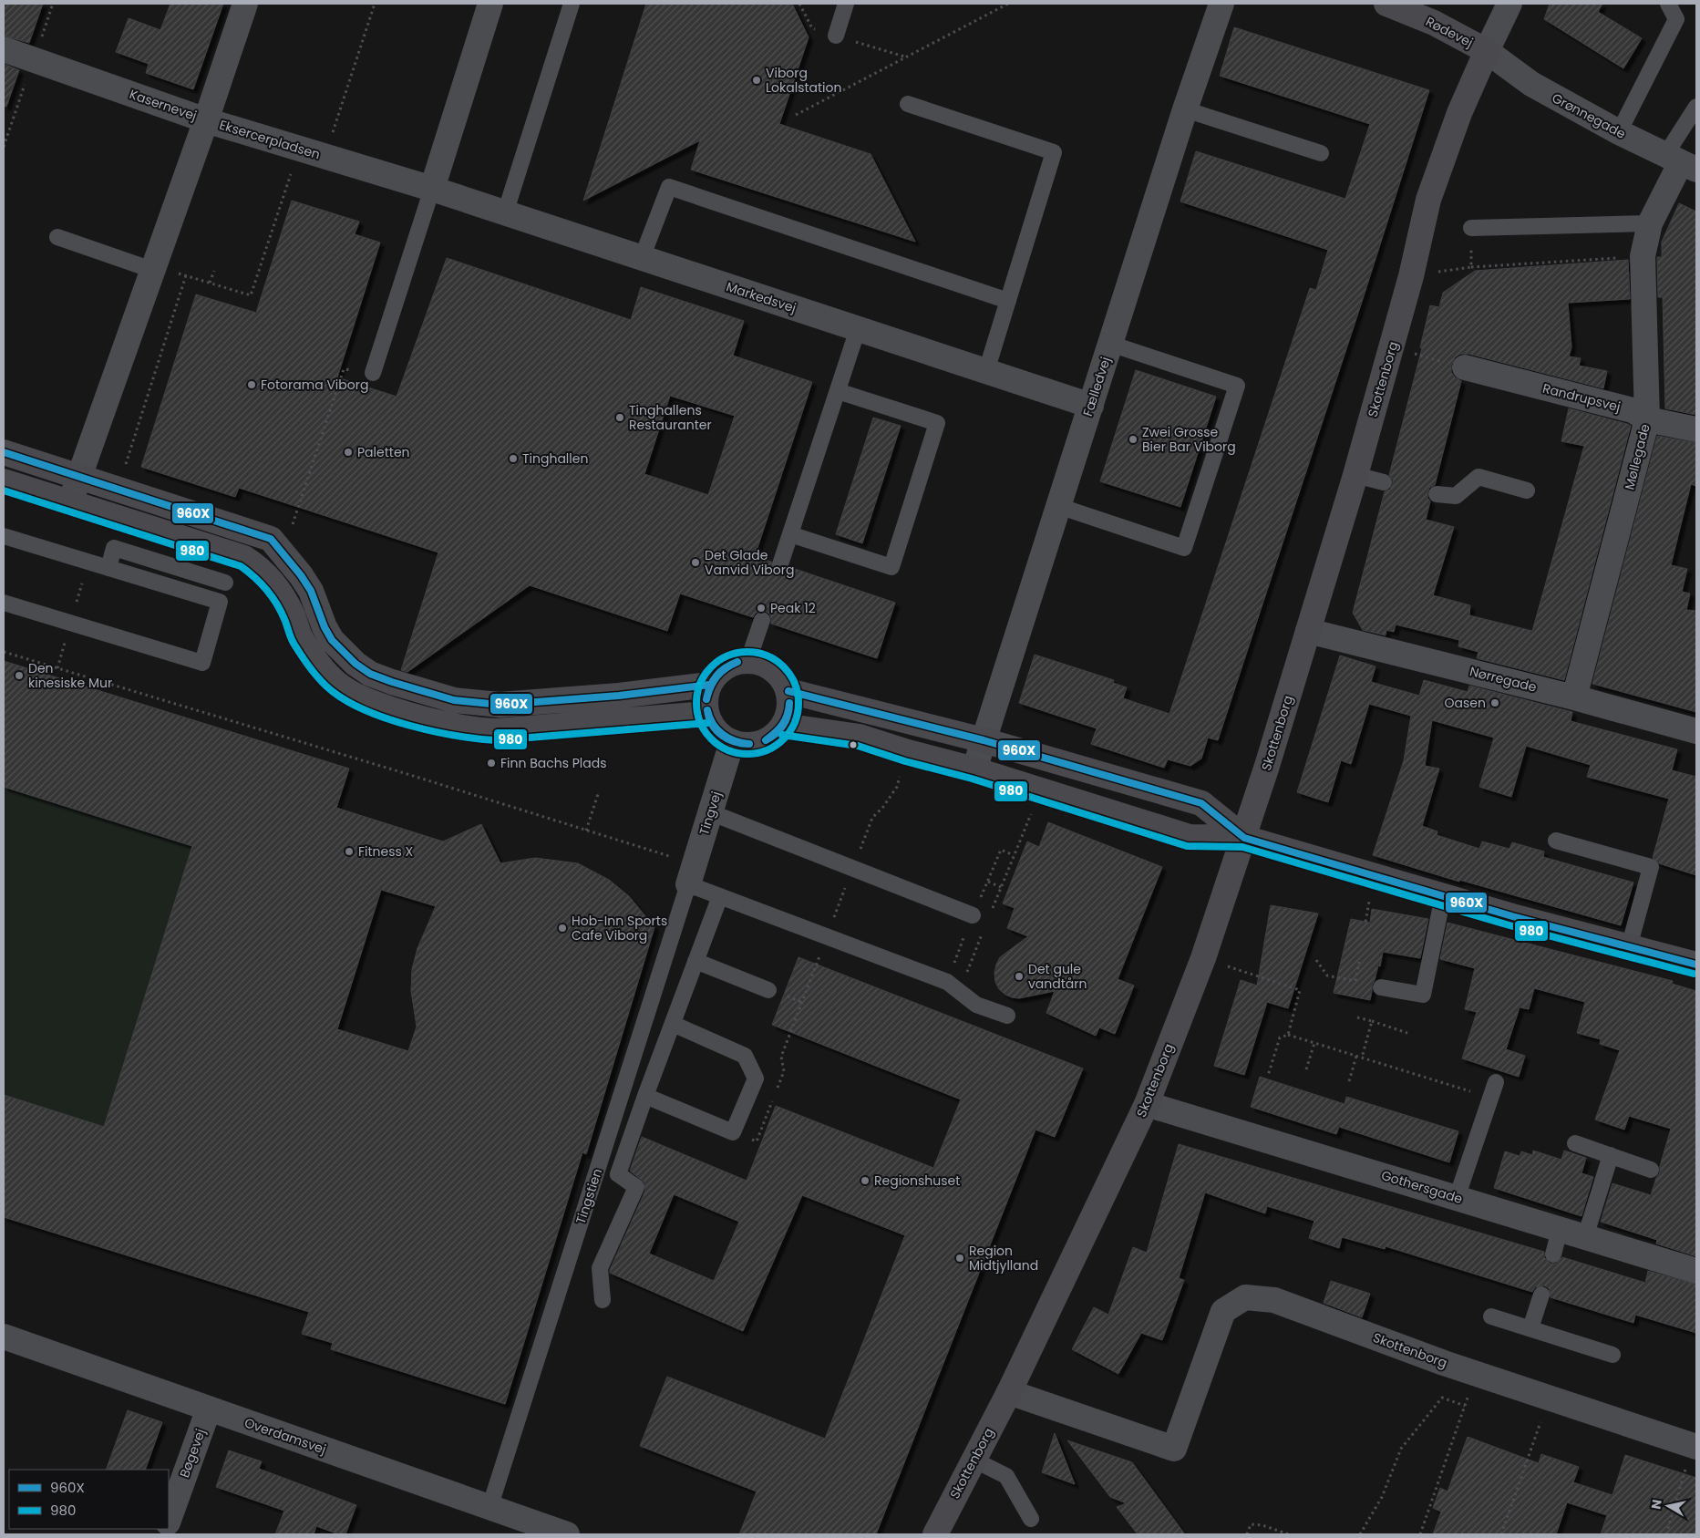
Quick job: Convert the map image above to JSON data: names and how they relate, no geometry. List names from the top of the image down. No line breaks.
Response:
{"streets":{"street":["Rødevej","Kasernevej","Grønnegade","Eksercerpladsen","Markedsvej","Skottenborg","Fælledvej","Randrupsvej","Møllegade","Nørregade","Tingvej","Gothersgade","Overdamsvej","Bøgevej"],"lane":["Tingstien"]},"crossings":[["Rødevej","Grønnegade"],["Rødevej","Skottenborg"],["Kasernevej","Eksercerpladsen"],["Grønnegade","Skottenborg"],["Grønnegade","Møllegade"],["Eksercerpladsen","Markedsvej"],["Markedsvej","Fælledvej"],["Skottenborg","Nørregade"],["Skottenborg","Gothersgade"],["Randrupsvej","Møllegade"],["Møllegade","Nørregade"],["Tingvej","Tingstien"],["Tingstien","Overdamsvej"],["Overdamsvej","Bøgevej"]],"places":["Viborg Lokalstation","Fotorama Viborg","Tinghallens Restauranter","Zwei Grosse Bier Bar Viborg","Paletten","Tinghallen","Det Glade Vanvid Viborg","Peak 12","Den kinesiske Mur","Oasen","Finn Bachs Plads","Fitness X","Hob-Inn Sports Cafe Viborg","Det gule vandtårn","Regionshuset","Region Midtjylland"],"lines":["transit line 960X","transit line 980"],"legend":["960X","980"],"north":"left"}
